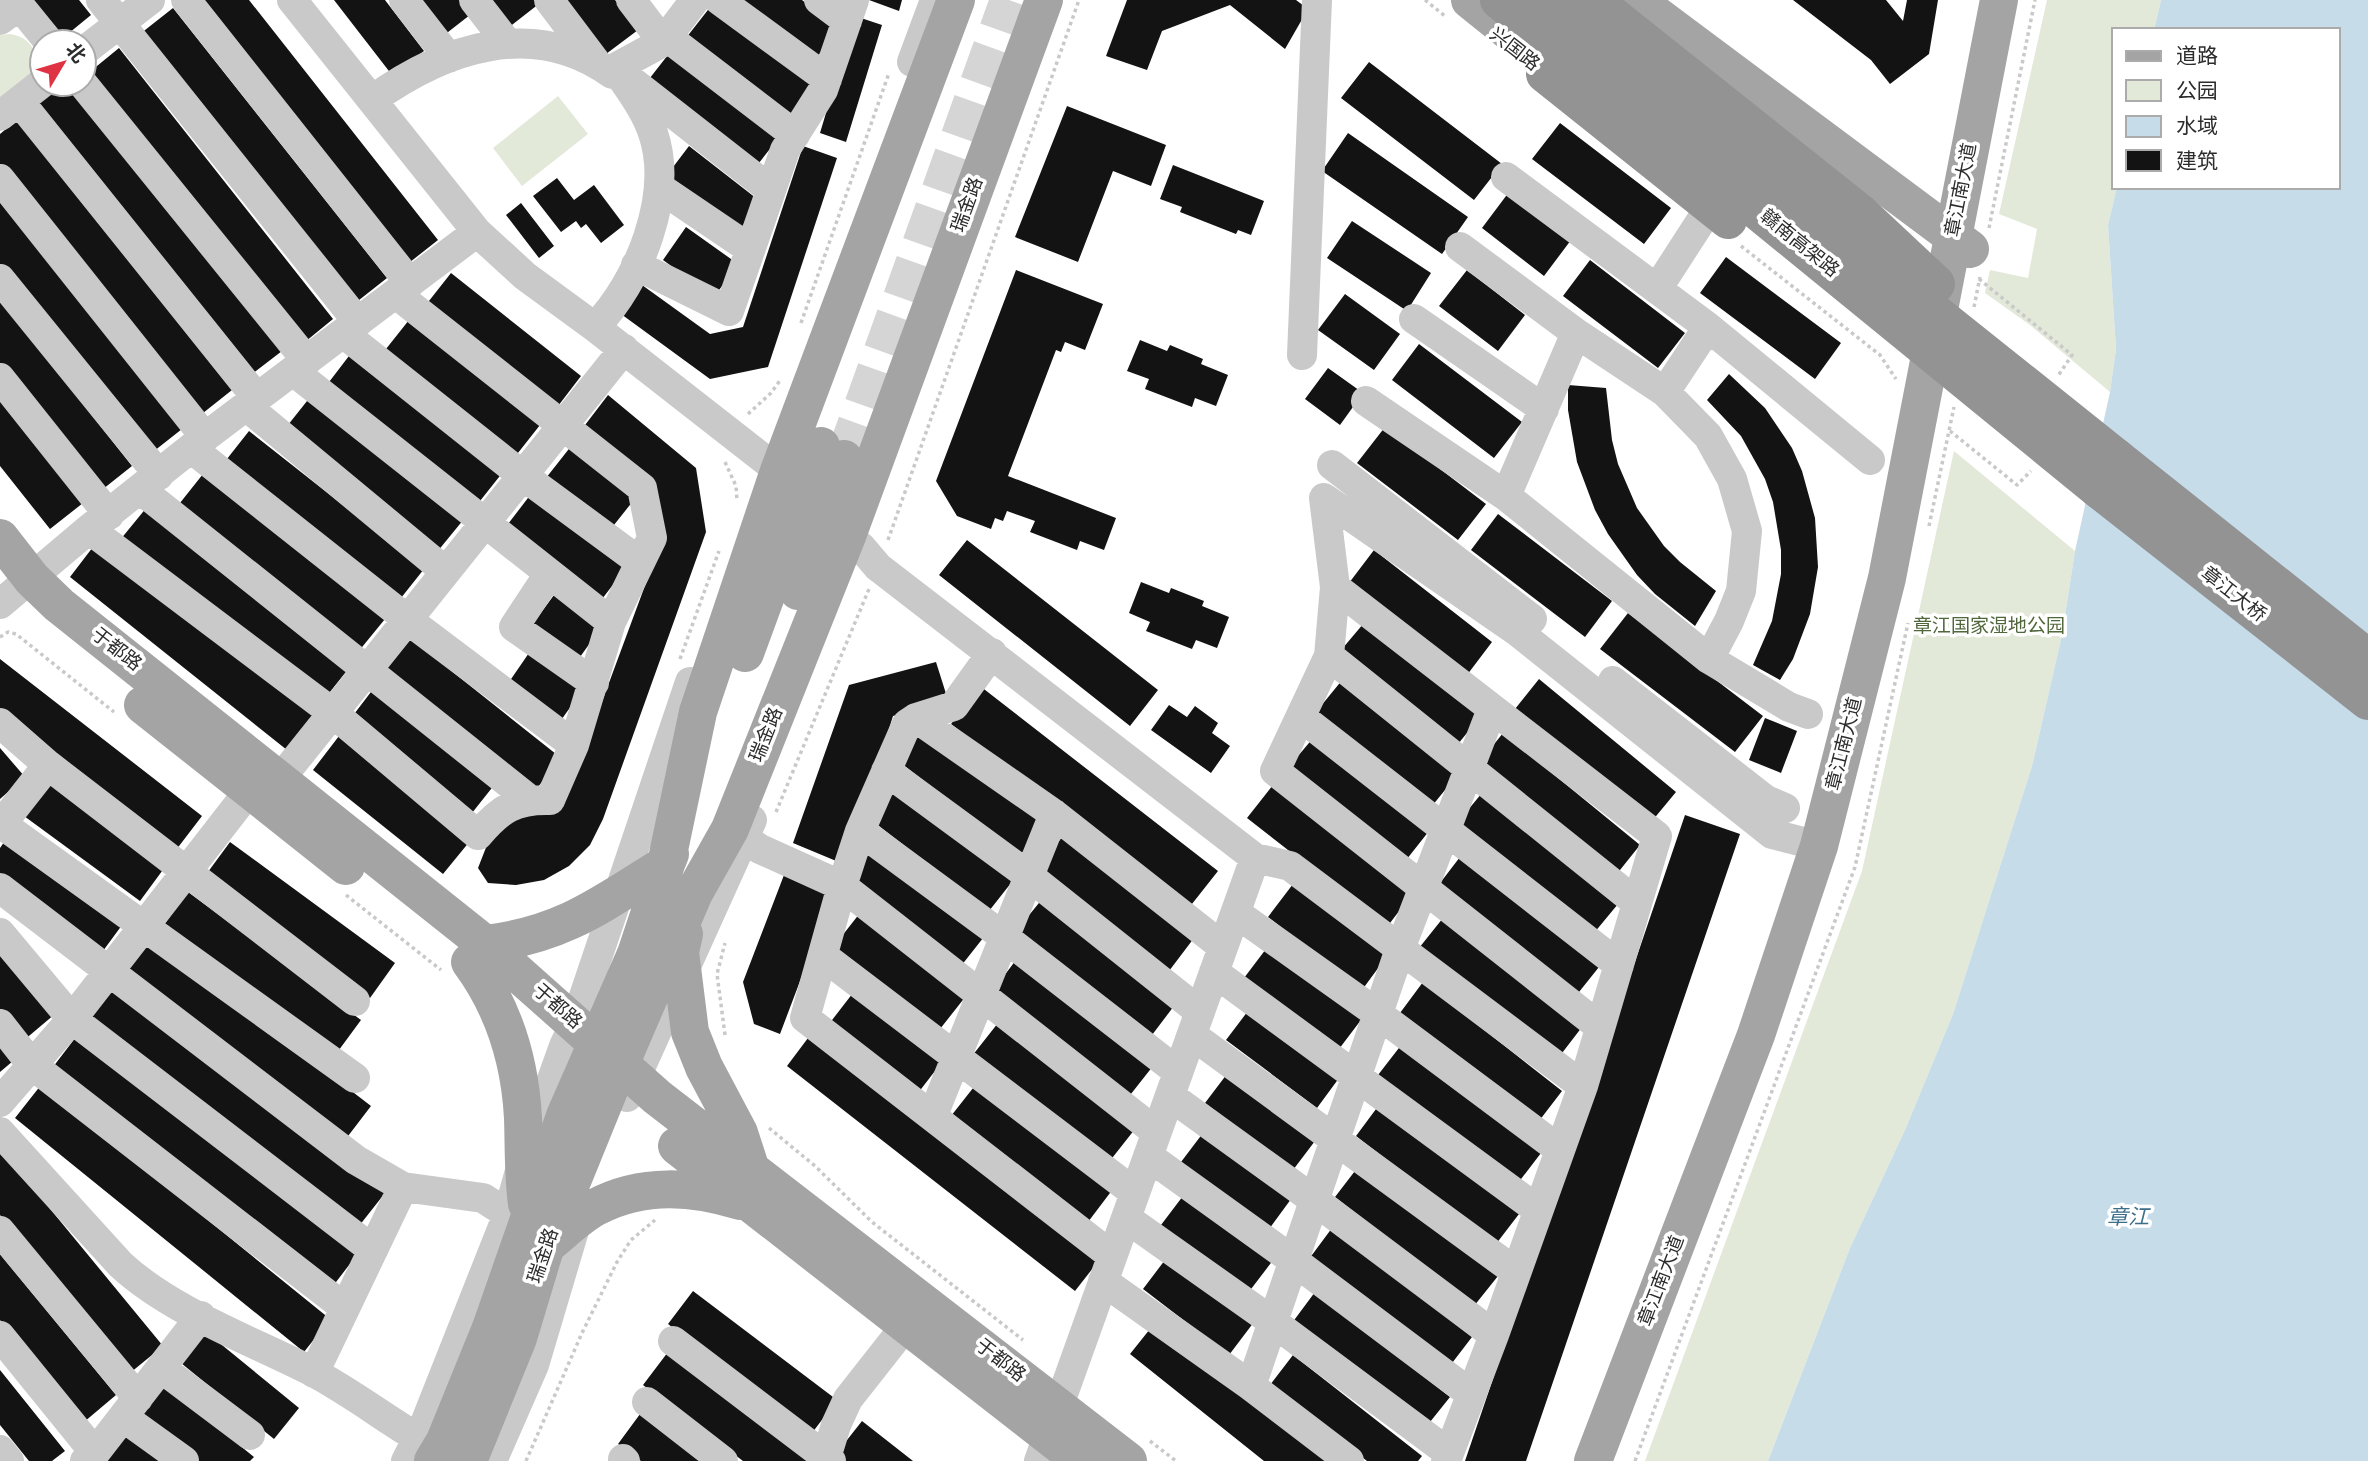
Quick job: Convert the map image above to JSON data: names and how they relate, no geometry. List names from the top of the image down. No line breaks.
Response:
{"streets":{"highway":["赣南高架路","章江大桥"],"main road":["兴国路","章江南大道","瑞金路","于都路"]},"crossings":[["瑞金路","于都路"],["赣南高架路","章江大桥"]],"water":["章江"],"parks":["章江国家湿地公园"],"legend":["道路","公园","水域","建筑"],"north":"top right"}
